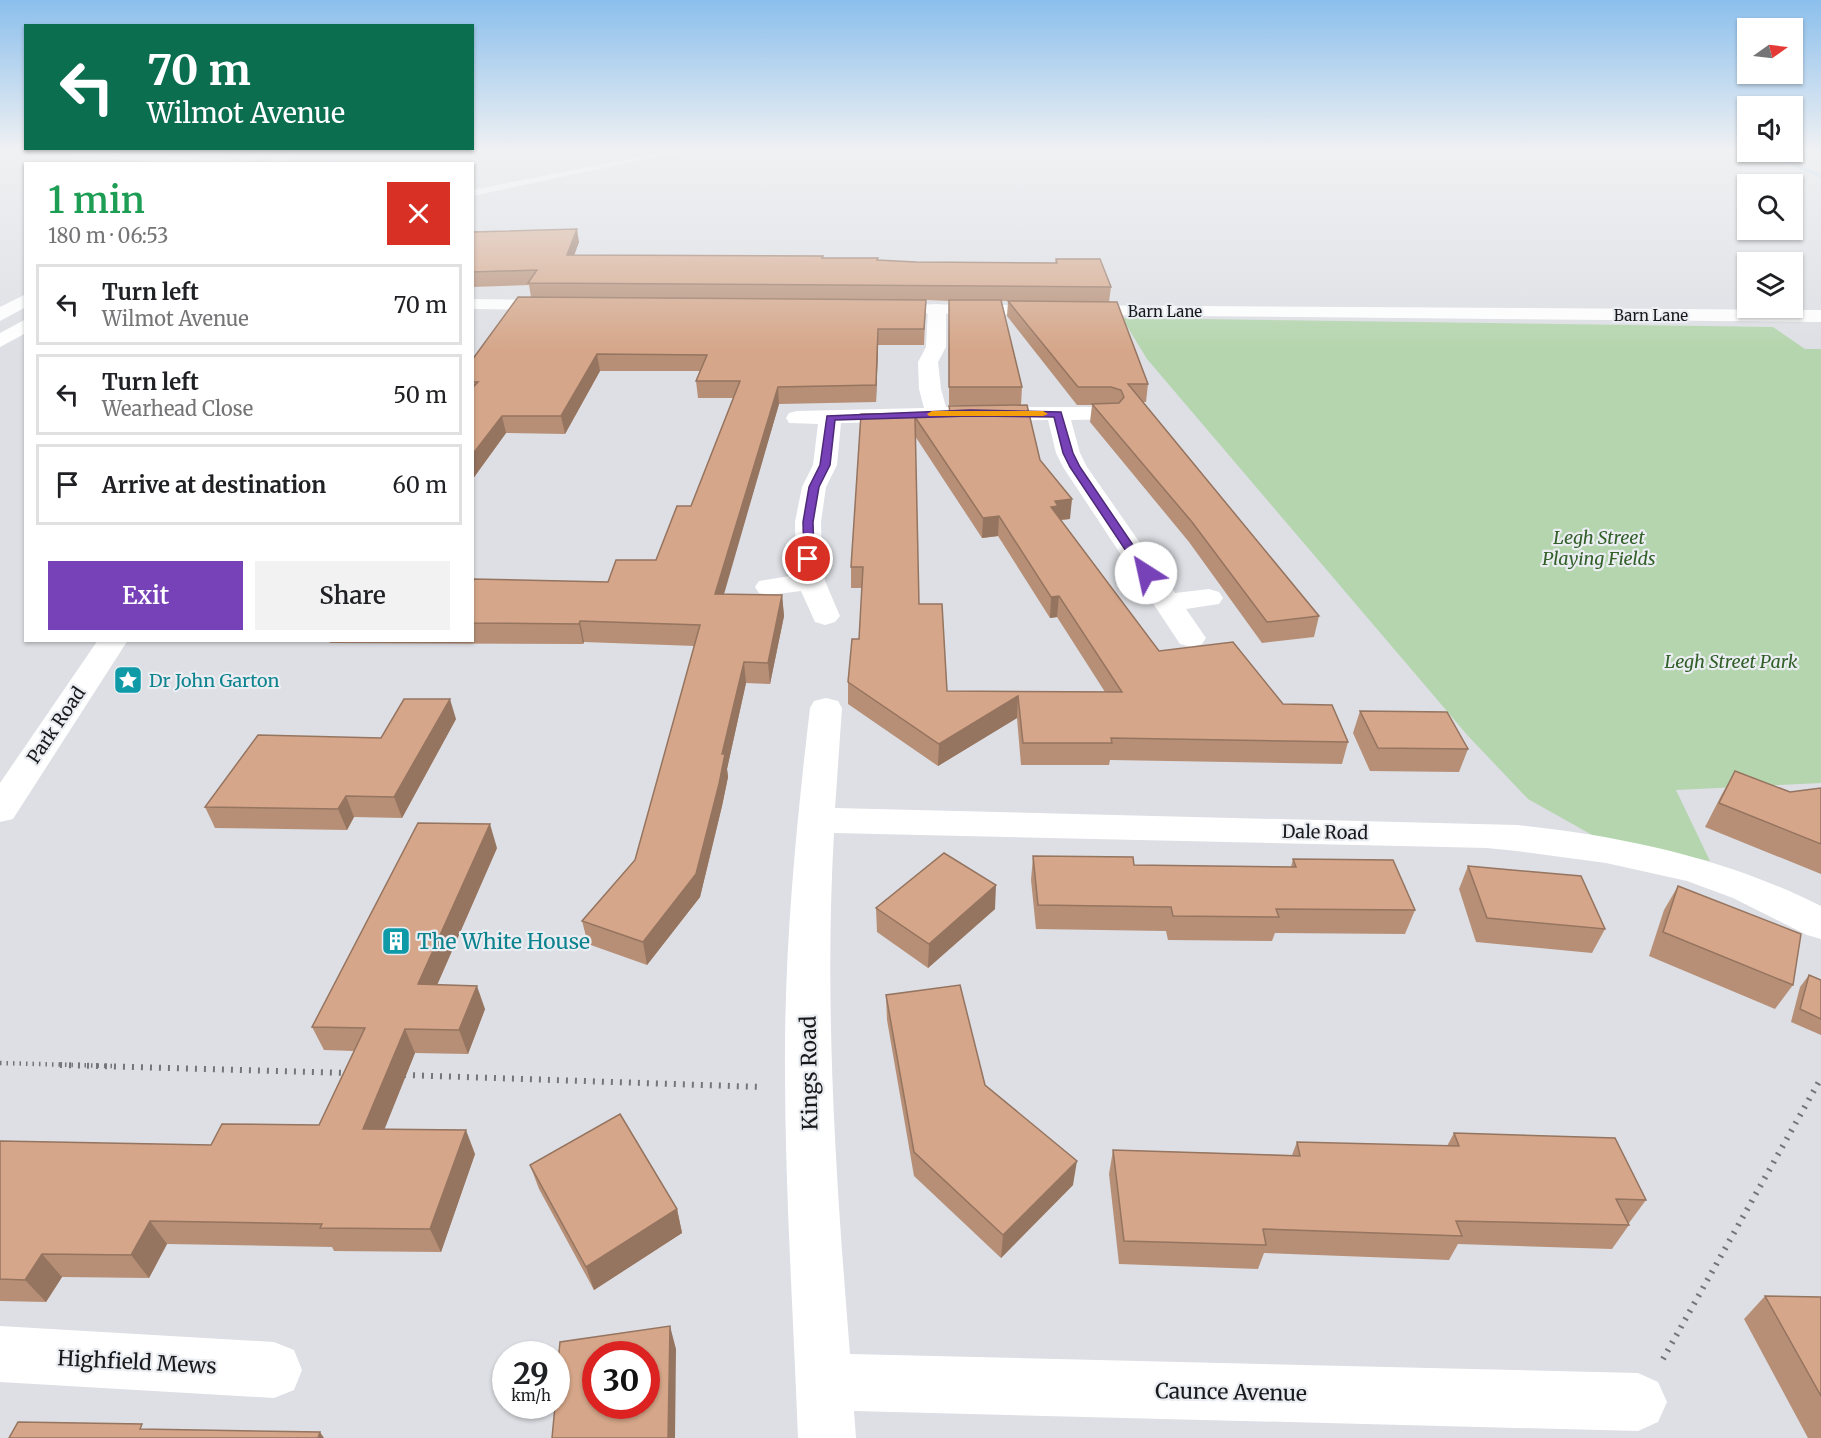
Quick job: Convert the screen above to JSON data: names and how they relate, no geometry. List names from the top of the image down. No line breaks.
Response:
{"streets":{"main road":["Barn Lane","Park Road","Dale Road","Kings Road","Highfield Mews","Caunce Avenue"]},"crossings":[["Dale Road","Kings Road"],["Kings Road","Caunce Avenue"]],"parks":["Legh Street Playing Fields","Legh Street Park"],"places":{"place":["Dr John Garton"],"building":["The White House"]},"north":"right","page":{"turn":["70 m","Wilmot Avenue"],"heading":["1 min","180 m · 06:53"],"list":[{"name":"Turn left","note":"Wilmot Avenue","value":"70 m"},{"name":"Turn left","note":"Wearhead Close","value":"50 m"},{"name":"Arrive at destination","value":"60 m"}],"buttons":["Exit","Share"],"speed":"29 km/h","limit":"30"}}
